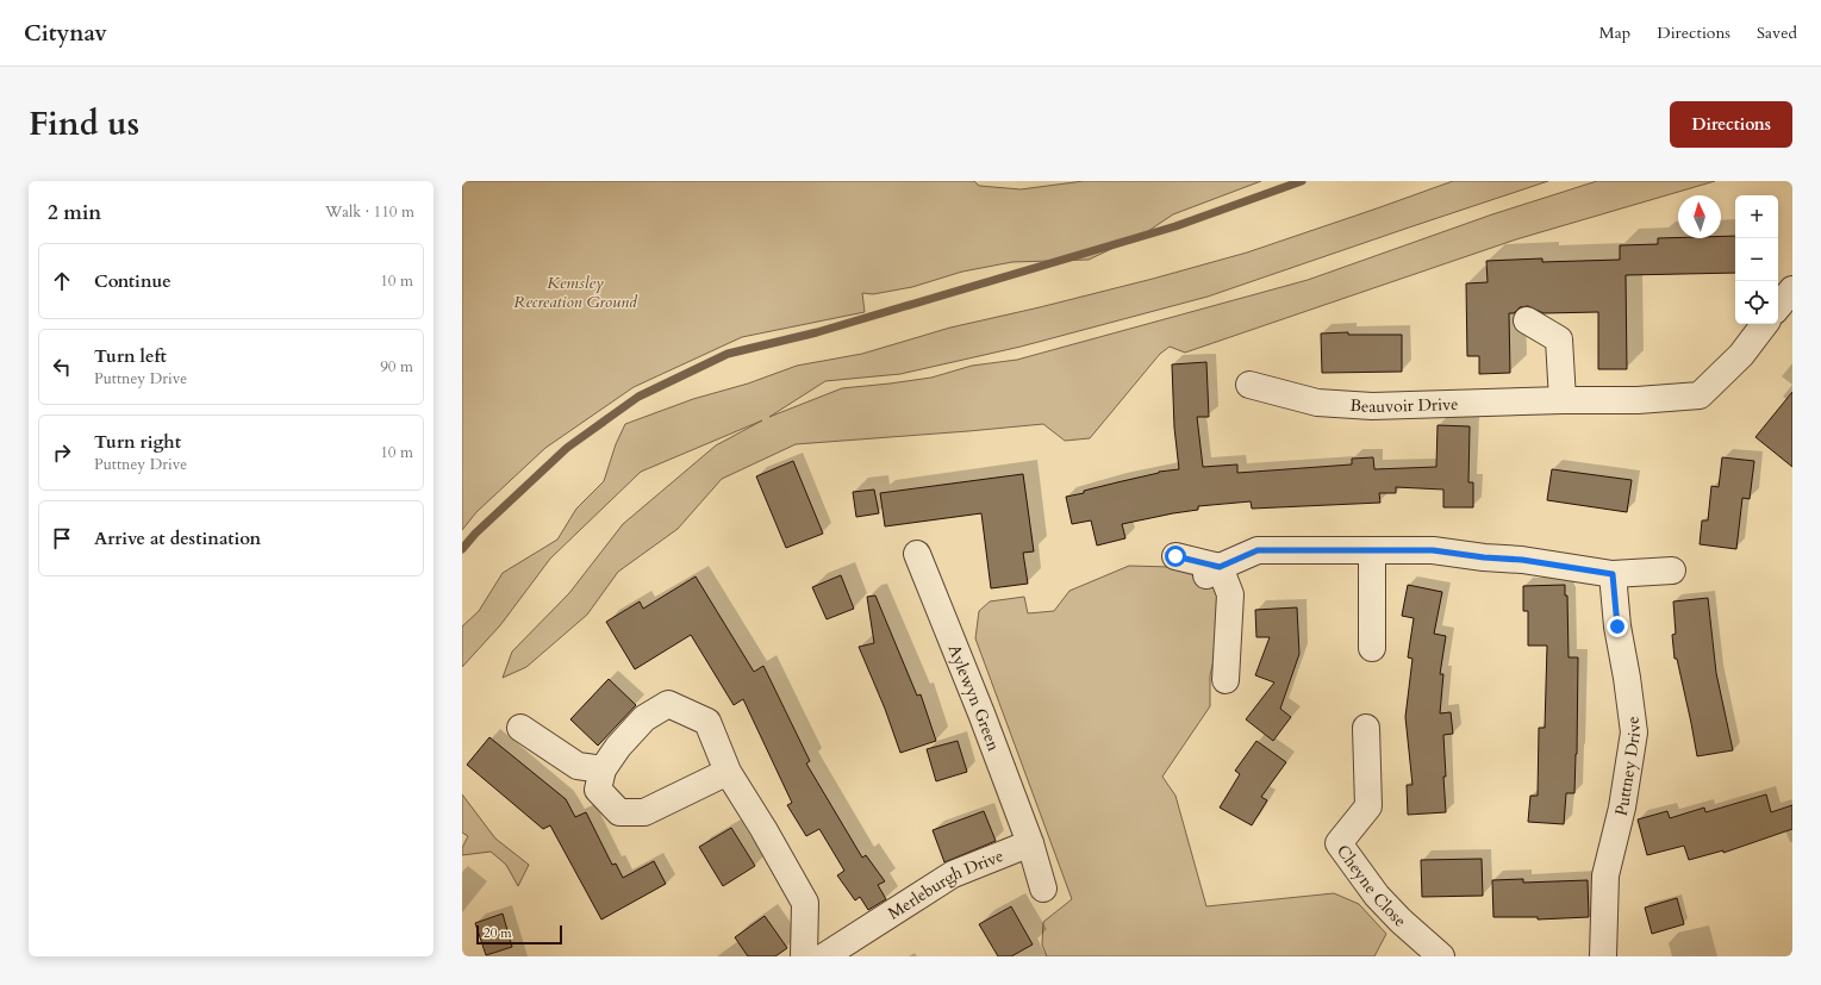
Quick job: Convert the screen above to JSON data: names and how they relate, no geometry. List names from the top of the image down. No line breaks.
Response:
{"streets":{"street":["Beauvoir Drive","Aylewyn Green","Puttney Drive","Cheyne Close","Merleburgh Drive"]},"crossings":[["Aylewyn Green","Merleburgh Drive"]],"parks":["Kemsley Recreation Ground"],"scale_bar":"20 m","north":"top","page":{"header":"Citynav","nav":["Map","Directions","Saved"],"title":"Find us","buttons":"Directions","heading":["2 min","Walk · 110 m"],"map_buttons":["+","−"],"list":[["Continue","10 m"],["Turn left","Puttney Drive","90 m"],["Turn right","Puttney Drive","10 m"],"Arrive at destination"],"scale":"20 m"}}
